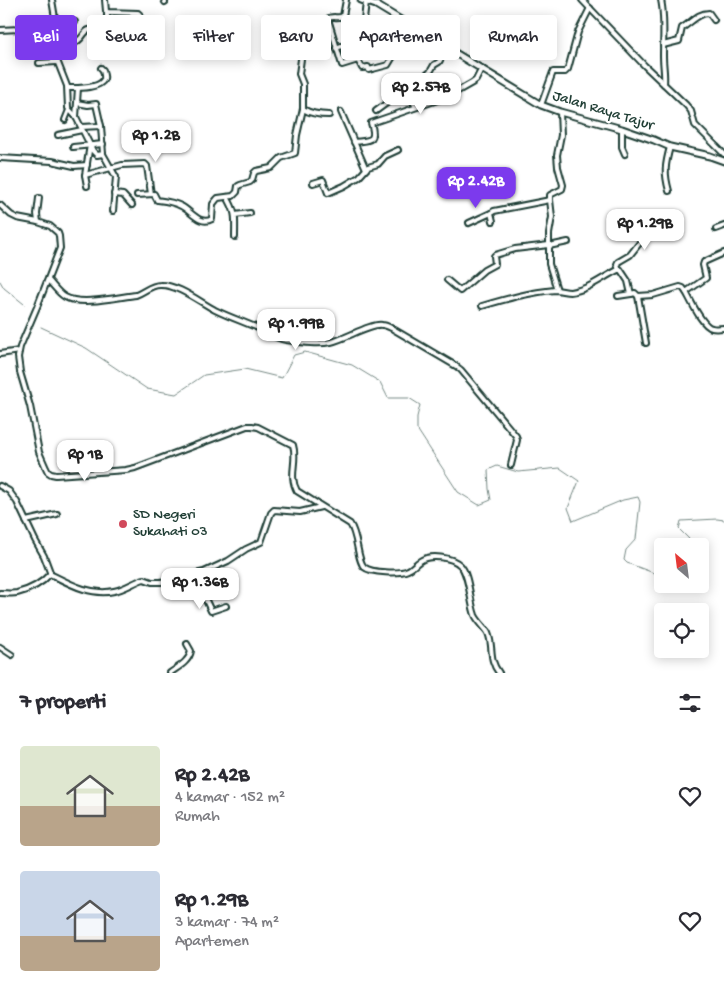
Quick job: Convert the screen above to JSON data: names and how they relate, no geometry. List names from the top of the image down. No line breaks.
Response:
{"streets":{"main road":["Jalan Raya Tajur"]},"places":["SD Negeri Sukahati 03"],"north":"top left","page":{"chip":["Beli","Sewa","Filter","Baru","Apartemen","Rumah"],"price":["Rp 2.57B","Rp 1.2B","Rp 2.42B","Rp 1.29B","Rp 1.99B","Rp 1B","Rp 1.36B"],"heading":"7 properti","list":[{"name":"Rp 2.42B","note":"4 kamar · 152 m² · Rumah"},{"name":"Rp 1.29B","note":"3 kamar · 74 m² · Apartemen"}]}}
